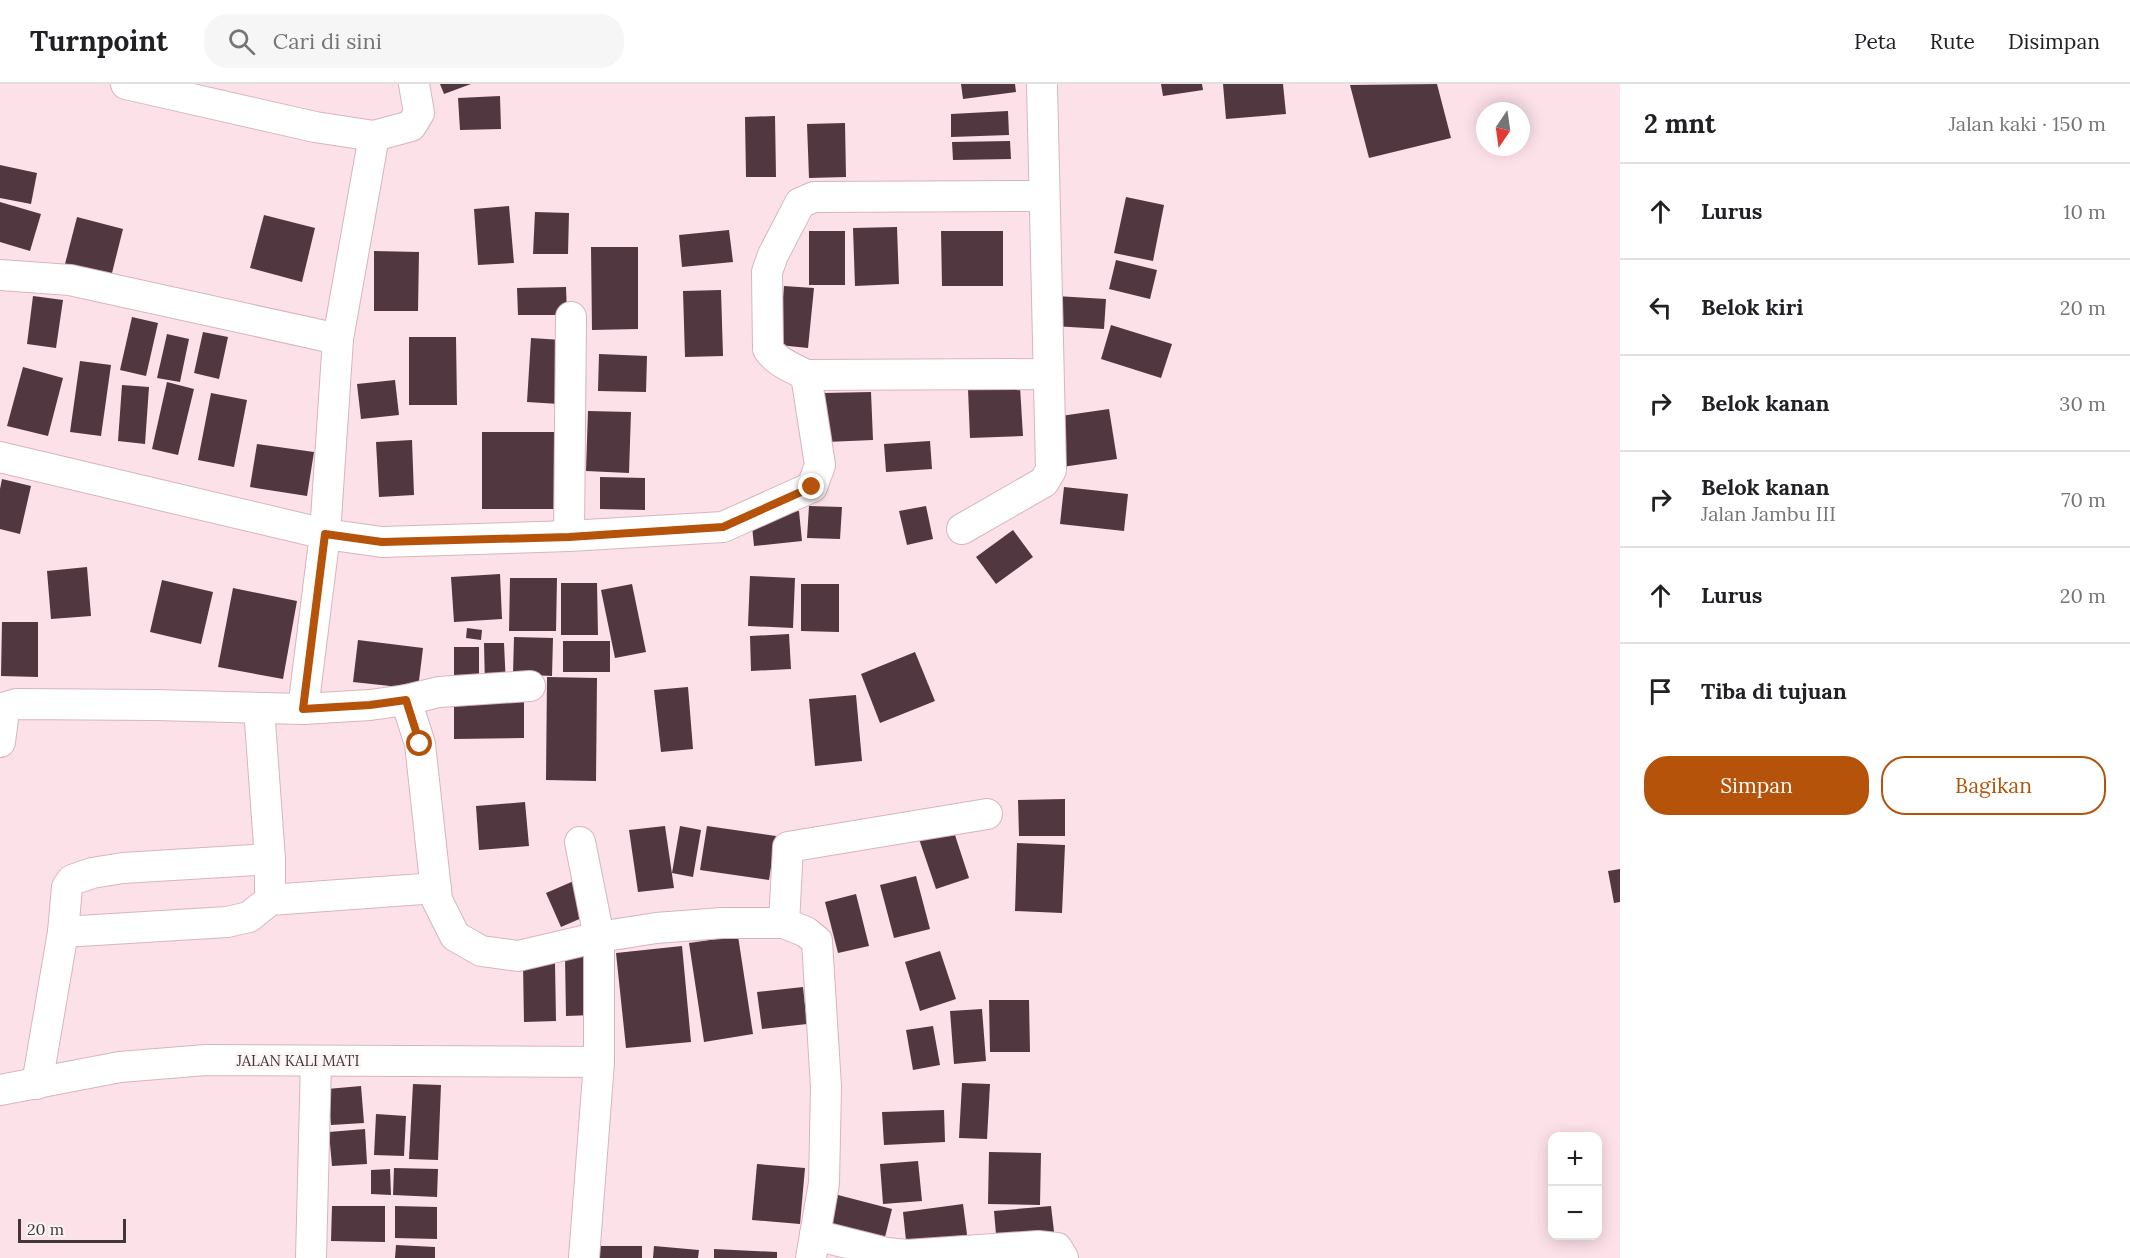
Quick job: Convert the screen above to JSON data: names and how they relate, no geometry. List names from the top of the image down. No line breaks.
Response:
{"streets":{"street":["JALAN KALI MATI"]},"scale_bar":"20 m","north":"bottom","page":{"header":"Turnpoint","search":"Cari di sini","nav":["Peta","Rute","Disimpan"],"heading":["2 mnt","Jalan kaki · 150 m"],"list":[["Lurus","10 m"],["Belok kiri","20 m"],["Belok kanan","30 m"],["Belok kanan","Jalan Jambu III","70 m"],["Lurus","20 m"],"Tiba di tujuan"],"buttons":["Simpan","Bagikan"],"map_buttons":["+","−"],"scale":"20 m"}}
